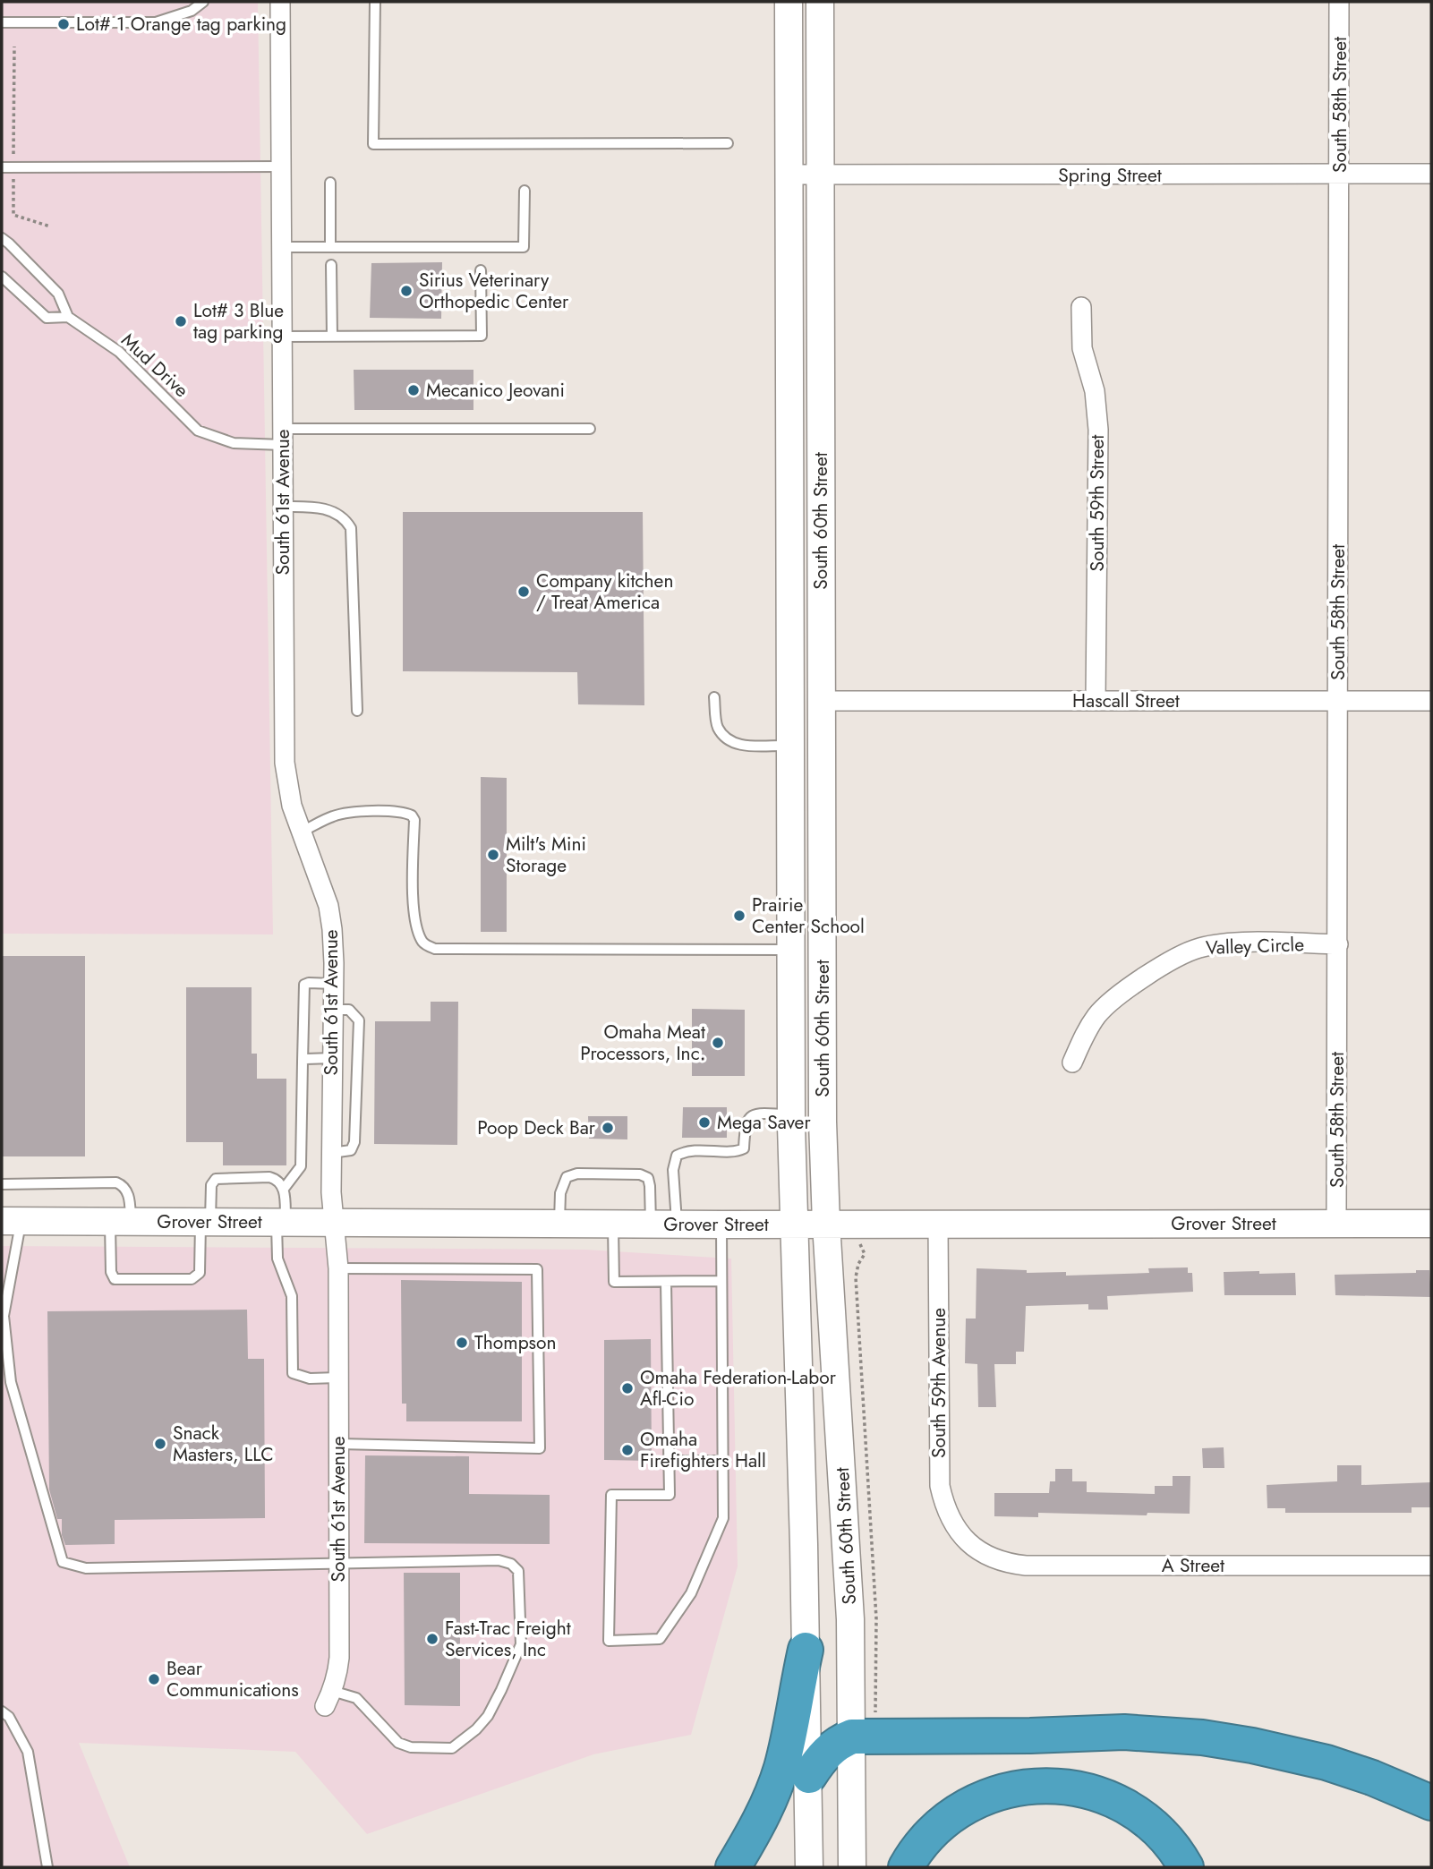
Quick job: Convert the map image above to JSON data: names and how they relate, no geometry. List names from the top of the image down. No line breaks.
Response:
{"streets":{"main road":["South 60th Street","Grover Street"],"street":["South 58th Street","Spring Street","South 61st Avenue","South 59th Street","Hascall Street","Valley Circle","South 59th Avenue","A Street"],"lane":["Mud Drive"]},"crossings":[["South 58th Street","Spring Street"],["South 58th Street","Hascall Street"],["South 58th Street","Valley Circle"],["South 58th Street","Grover Street"],["Spring Street","South 60th Street"],["Mud Drive","South 61st Avenue"],["South 61st Avenue","Grover Street"],["South 59th Street","Hascall Street"],["South 60th Street","Hascall Street"],["South 60th Street","Grover Street"],["Grover Street","South 59th Avenue"],["South 59th Avenue","A Street"]],"places":["Lot# 1 Orange tag parking","Sirius Veterinary Orthopedic Center","Lot# 3 Blue tag parking","Mecanico Jeovani","Company kitchen / Treat America","Milt's Mini Storage","Prairie Center School","Omaha Meat Processors, Inc.","Mega Saver","Poop Deck Bar","Thompson","Omaha Federation-Labor Afl-Cio","Snack Masters, LLC","Omaha Firefighters Hall","Fast-Trac Freight Services, Inc","Bear Communications"]}
